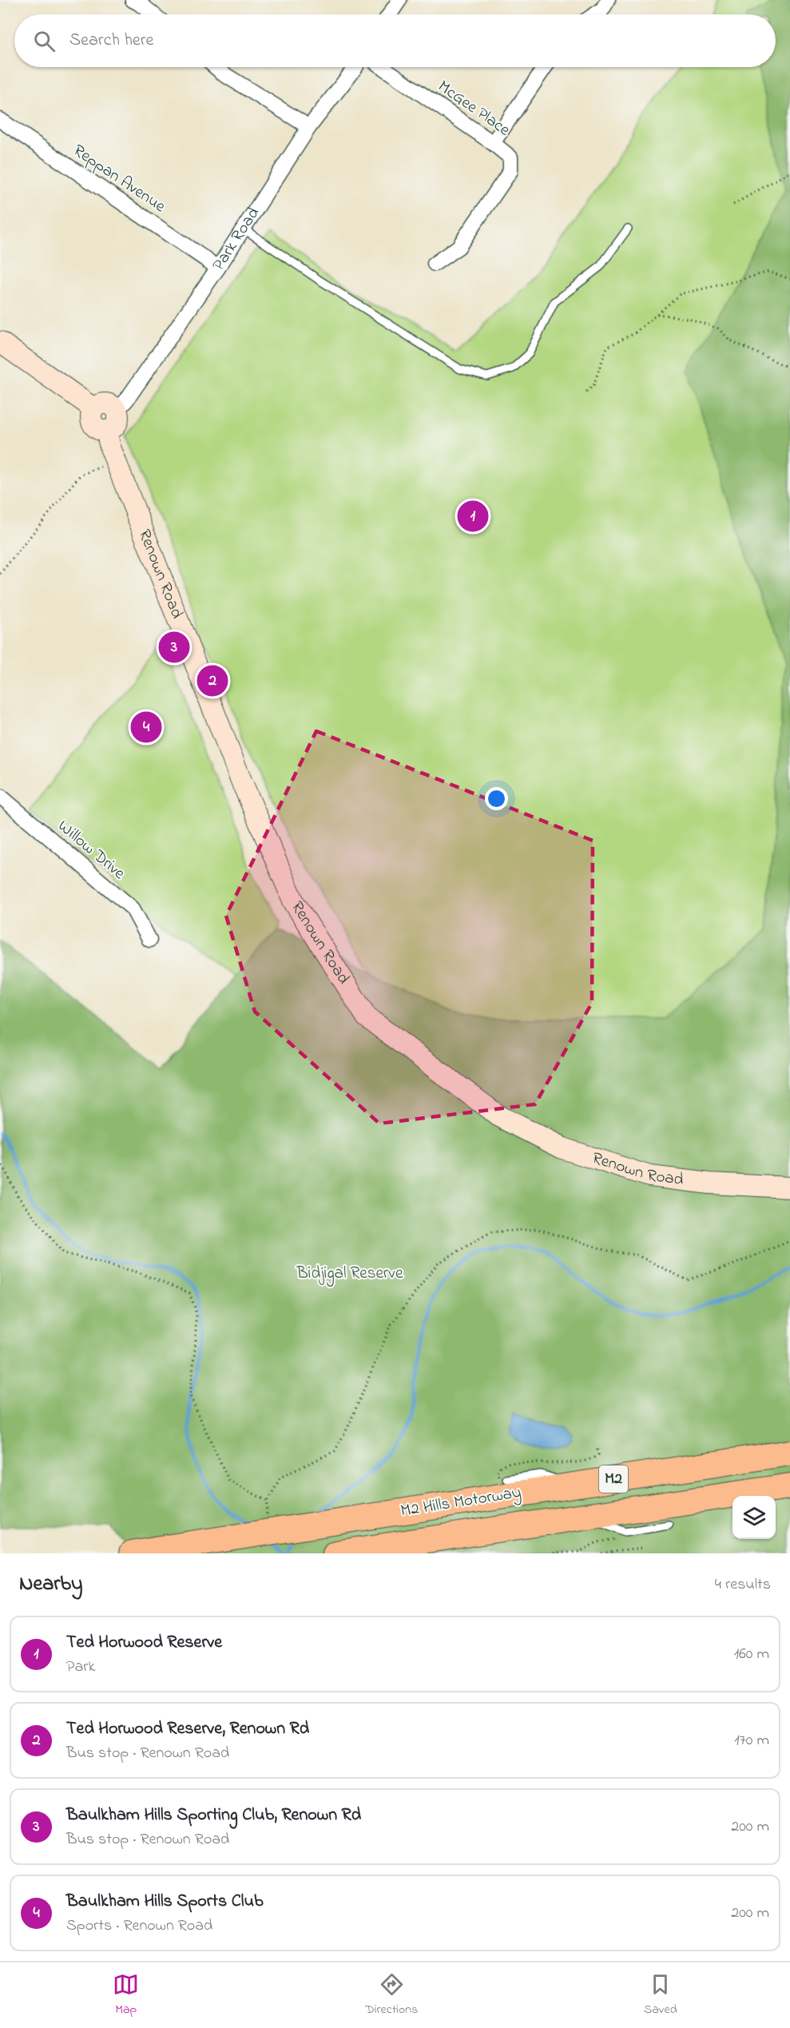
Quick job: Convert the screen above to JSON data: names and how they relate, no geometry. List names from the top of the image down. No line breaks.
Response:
{"streets":{"highway":["M2","M2 Hills Motorway"],"main road":["Renown Road"],"street":["McGee Place","Reppan Avenue","Park Road","Willow Drive"]},"crossings":[["Reppan Avenue","Park Road"],["Park Road","Renown Road"]],"parks":["Bidjigal Reserve"],"page":{"search":"Search here","pins":["1","3","2","4"],"heading":["Nearby","4 results"],"list":[{"mark":"1","name":"Ted Horwood Reserve","note":"Park","value":"160 m"},{"mark":"2","name":"Ted Horwood Reserve, Renown Rd","note":"Bus stop · Renown Road","value":"170 m"},{"mark":"3","name":"Baulkham Hills Sporting Club, Renown Rd","note":"Bus stop · Renown Road","value":"200 m"},{"mark":"4","name":"Baulkham Hills Sports Club","note":"Sports · Renown Road","value":"200 m"}],"nav":["Map","Directions","Saved"]}}
